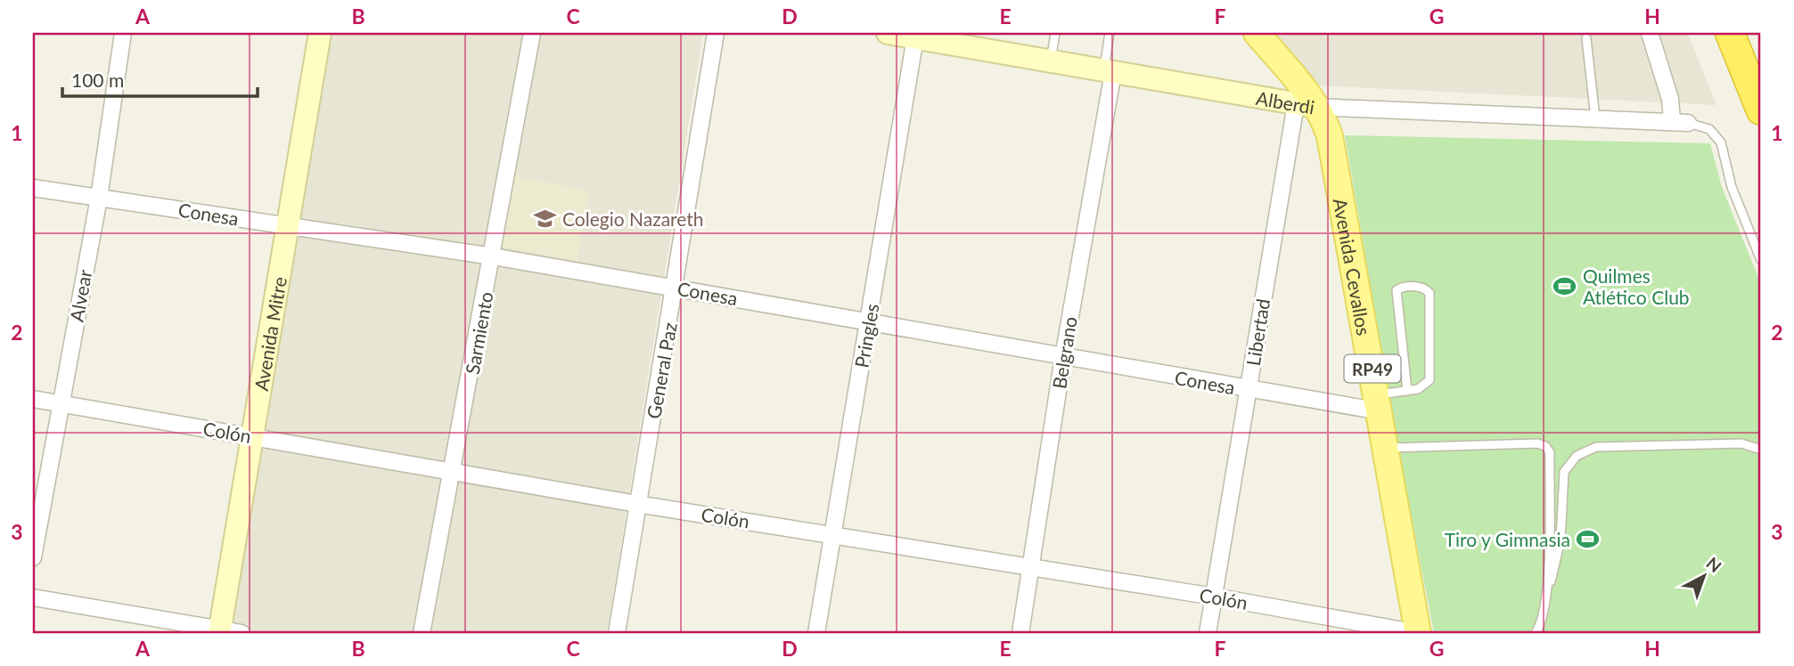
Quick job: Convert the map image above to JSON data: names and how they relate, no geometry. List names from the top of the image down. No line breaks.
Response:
{"streets":{"main road":["Alberdi","Avenida Cevallos","Avenida Mitre","RP49"],"street":["Conesa","Alvear","Libertad","Sarmiento","Pringles","Belgrano","General Paz","Colón"]},"crossings":[["Alberdi","Avenida Cevallos"],["Alberdi","Libertad"],["Alberdi","Pringles"],["Alberdi","Belgrano"],["Conesa","Avenida Cevallos"],["Conesa","Alvear"],["Conesa","Libertad"],["Conesa","Avenida Mitre"],["Conesa","Sarmiento"],["Conesa","Pringles"],["Conesa","Belgrano"],["Conesa","General Paz"],["Avenida Cevallos","Libertad"],["Avenida Cevallos","Colón"],["Alvear","Colón"],["Libertad","Colón"],["Avenida Mitre","Colón"],["Sarmiento","Colón"],["Pringles","Colón"],["Belgrano","Colón"],["General Paz","Colón"]],"places":{"school or university":["Colegio Nazareth"],"sports":["Quilmes Atlético Club","Tiro y Gimnasia"]},"scale_bar":"100 m","north":"top right","grid":{"columns":["A","B","C","D","E","F","G","H"],"rows":["1","2","3"]}}
